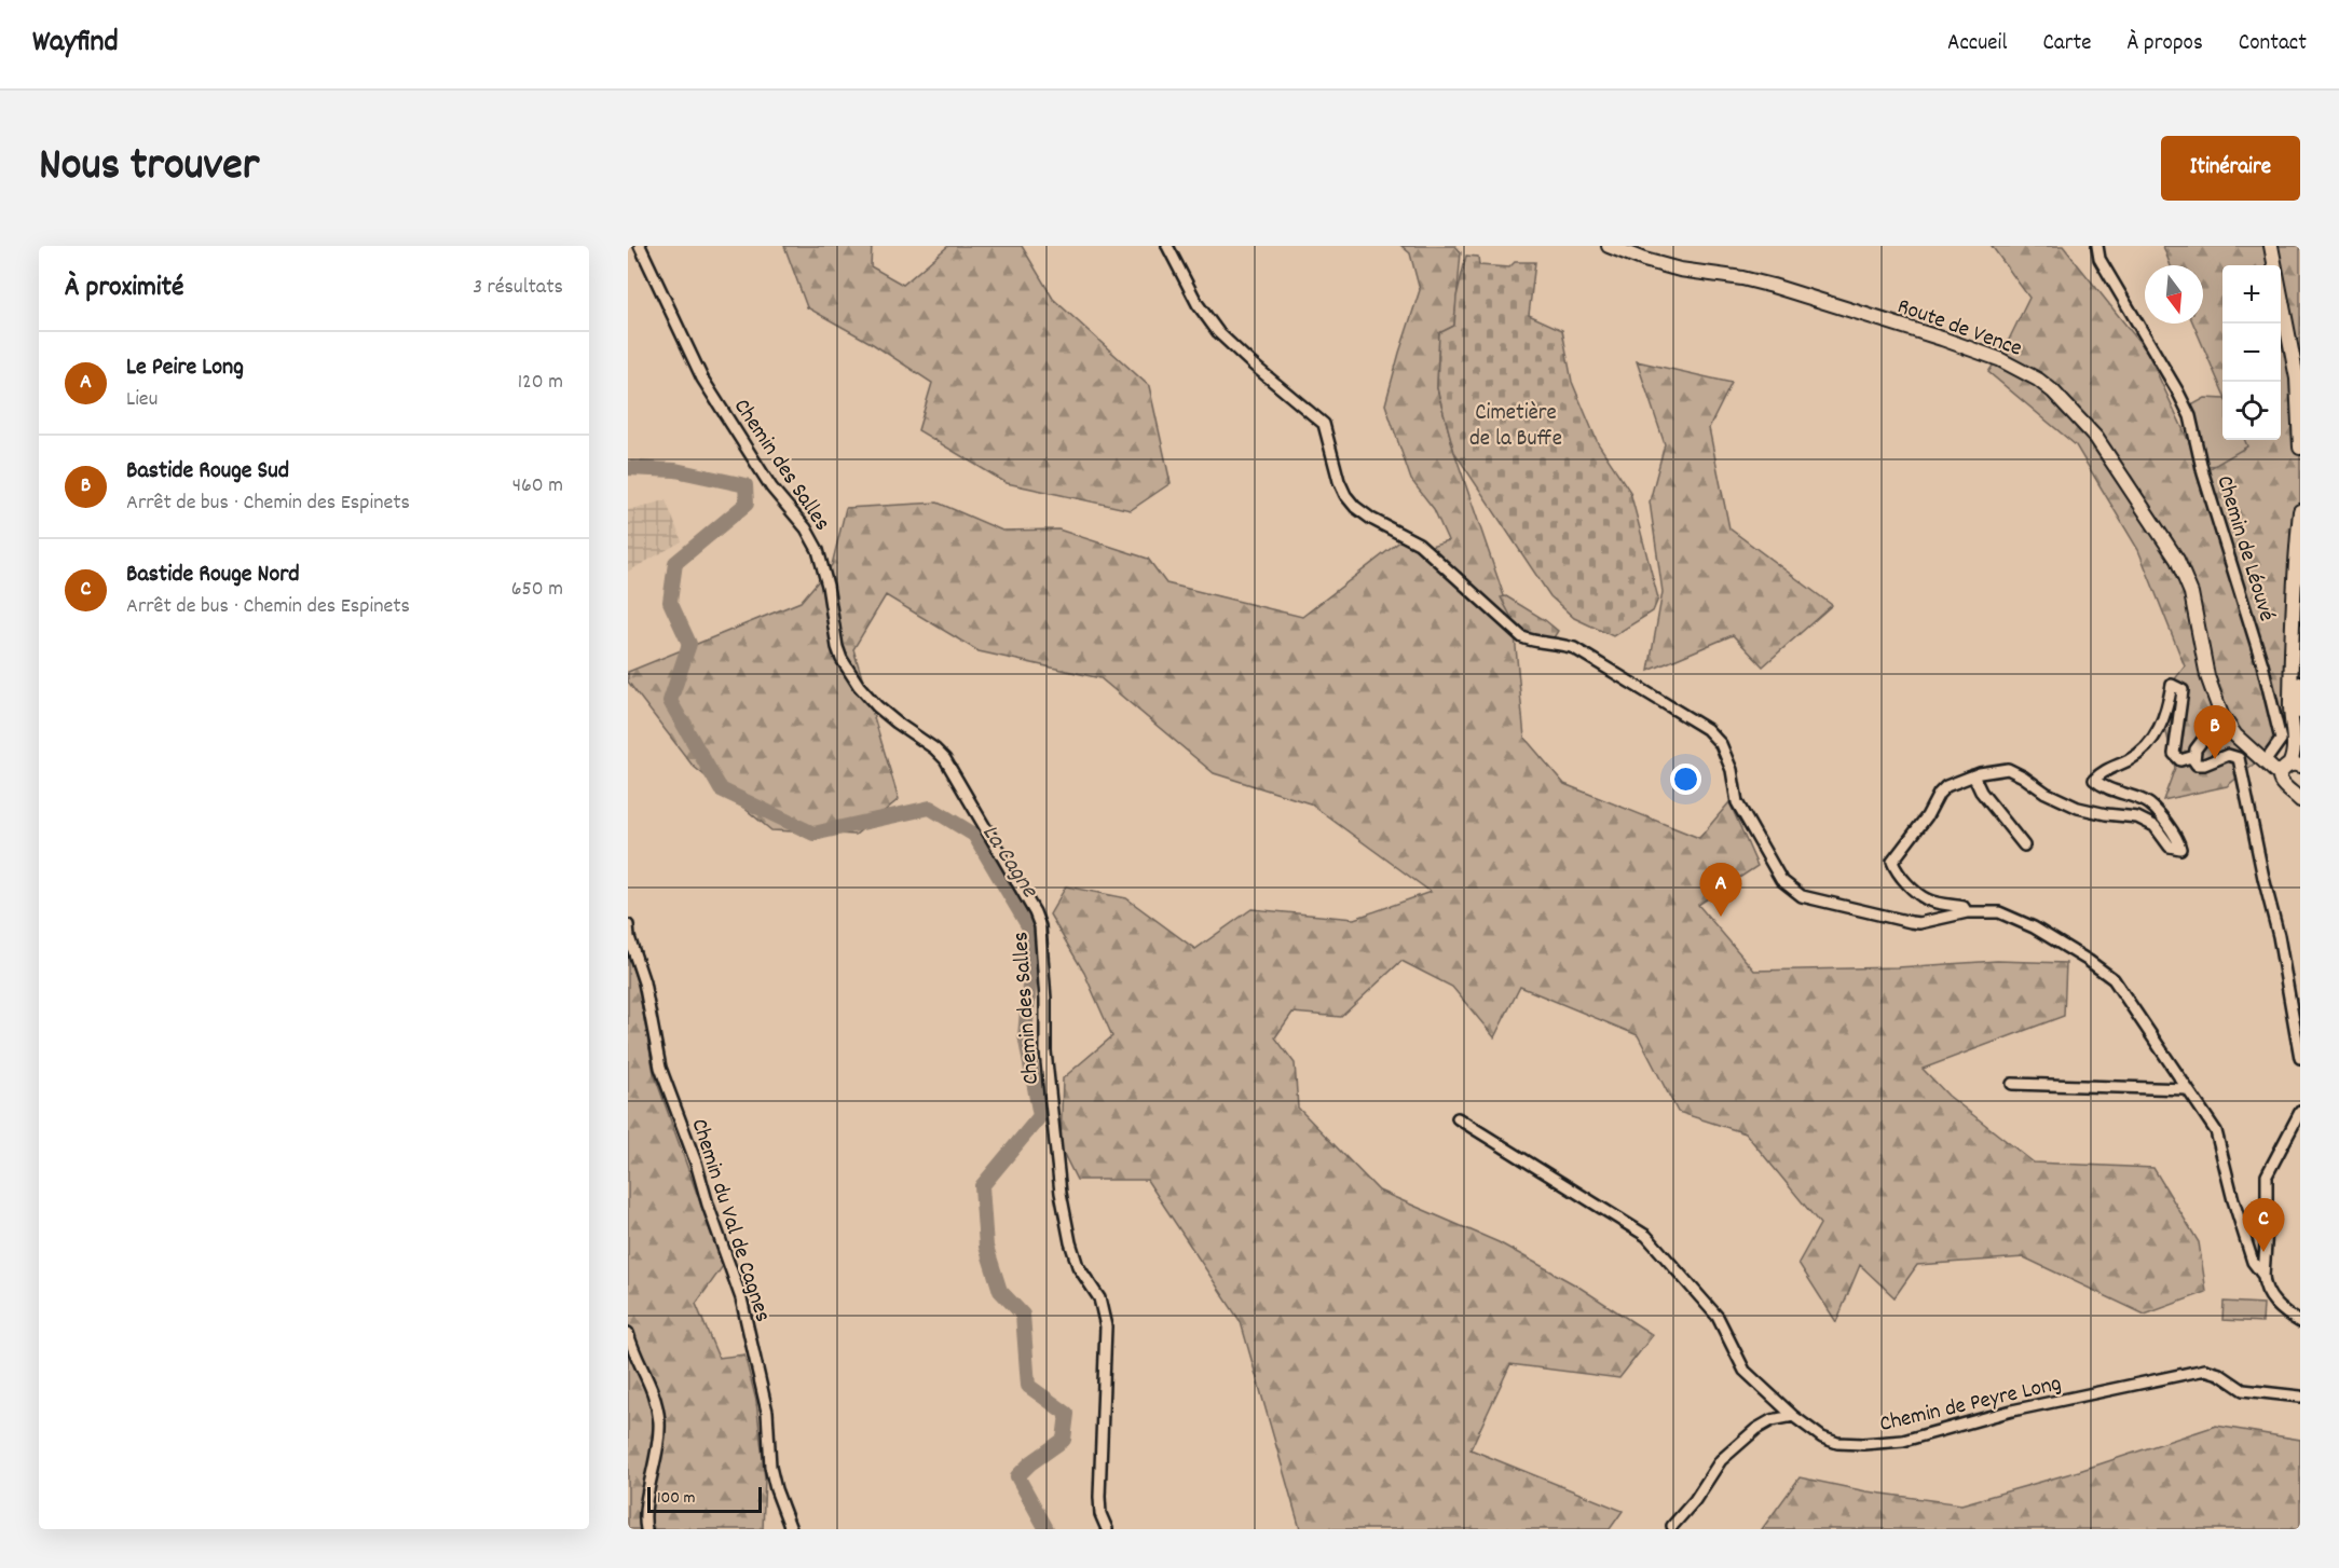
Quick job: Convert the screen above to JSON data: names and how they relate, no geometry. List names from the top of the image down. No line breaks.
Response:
{"streets":{"main road":["Route de Vence"],"street":["Chemin des Salles","Chemin de Léouvé","Chemin du Val de Cagnes","Chemin de Peyre Long"]},"crossings":[["Route de Vence","Chemin de Léouvé"]],"water":["La Cagne"],"parks":["Cimetière de la Buffe"],"scale_bar":"100 m","north":"bottom","page":{"header":"Wayfind","nav":["Accueil","Carte","À propos","Contact"],"title":"Nous trouver","buttons":"Itinéraire","heading":["À proximité","3 résultats"],"map_buttons":["+","−"],"list":[{"mark":"A","name":"Le Peire Long","note":"Lieu","value":"120 m"},{"mark":"B","name":"Bastide Rouge Sud","note":"Arrêt de bus · Chemin des Espinets","value":"460 m"},{"mark":"C","name":"Bastide Rouge Nord","note":"Arrêt de bus · Chemin des Espinets","value":"650 m"}],"pins":["B","A","C"],"scale":"100 m"}}
